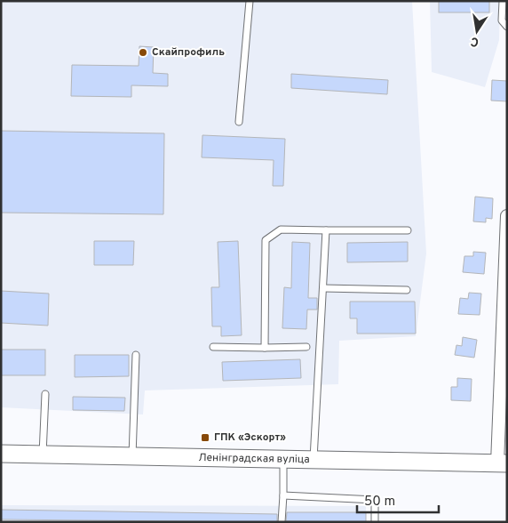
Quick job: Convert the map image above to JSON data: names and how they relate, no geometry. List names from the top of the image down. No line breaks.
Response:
{"streets":{"main road":["Ленінградская вуліца"]},"places":{"other":["Скайпрофиль"],"transit":["ГПК «Эскорт»"]},"scale_bar":"50 m","north":"bottom"}
